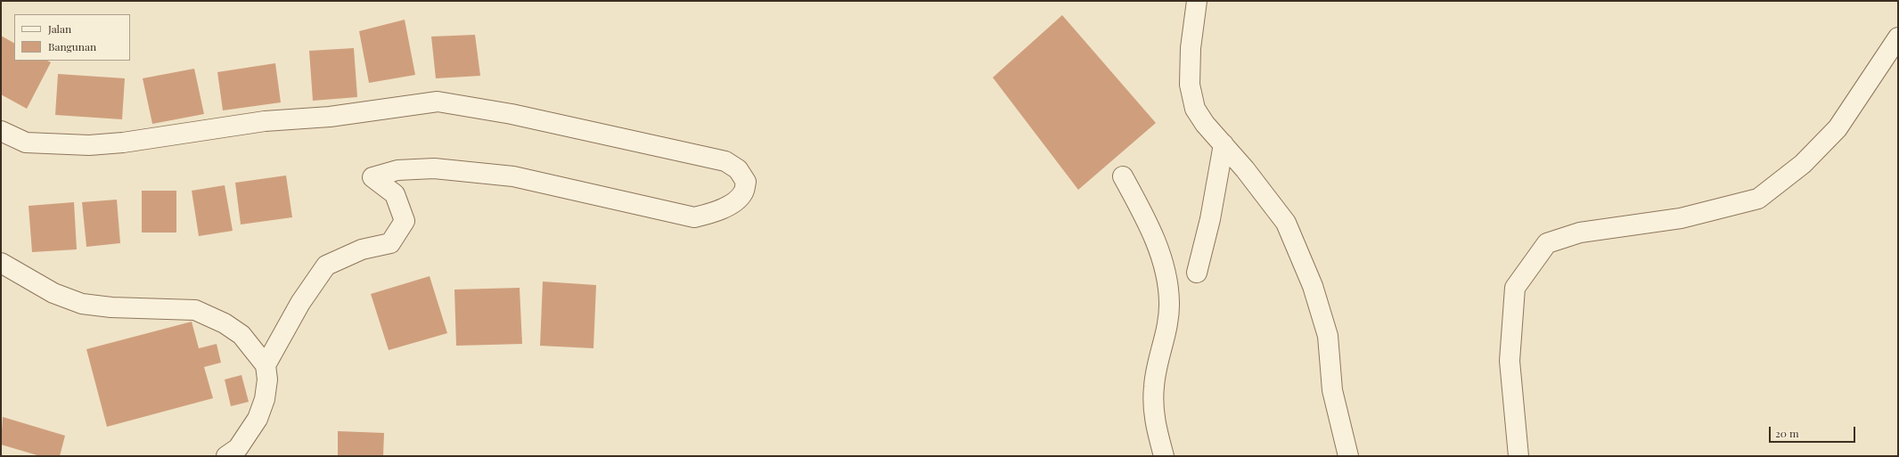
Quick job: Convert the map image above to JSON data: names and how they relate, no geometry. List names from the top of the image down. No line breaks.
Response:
{"legend":["Jalan","Bangunan"],"scale_bar":"20 m"}
